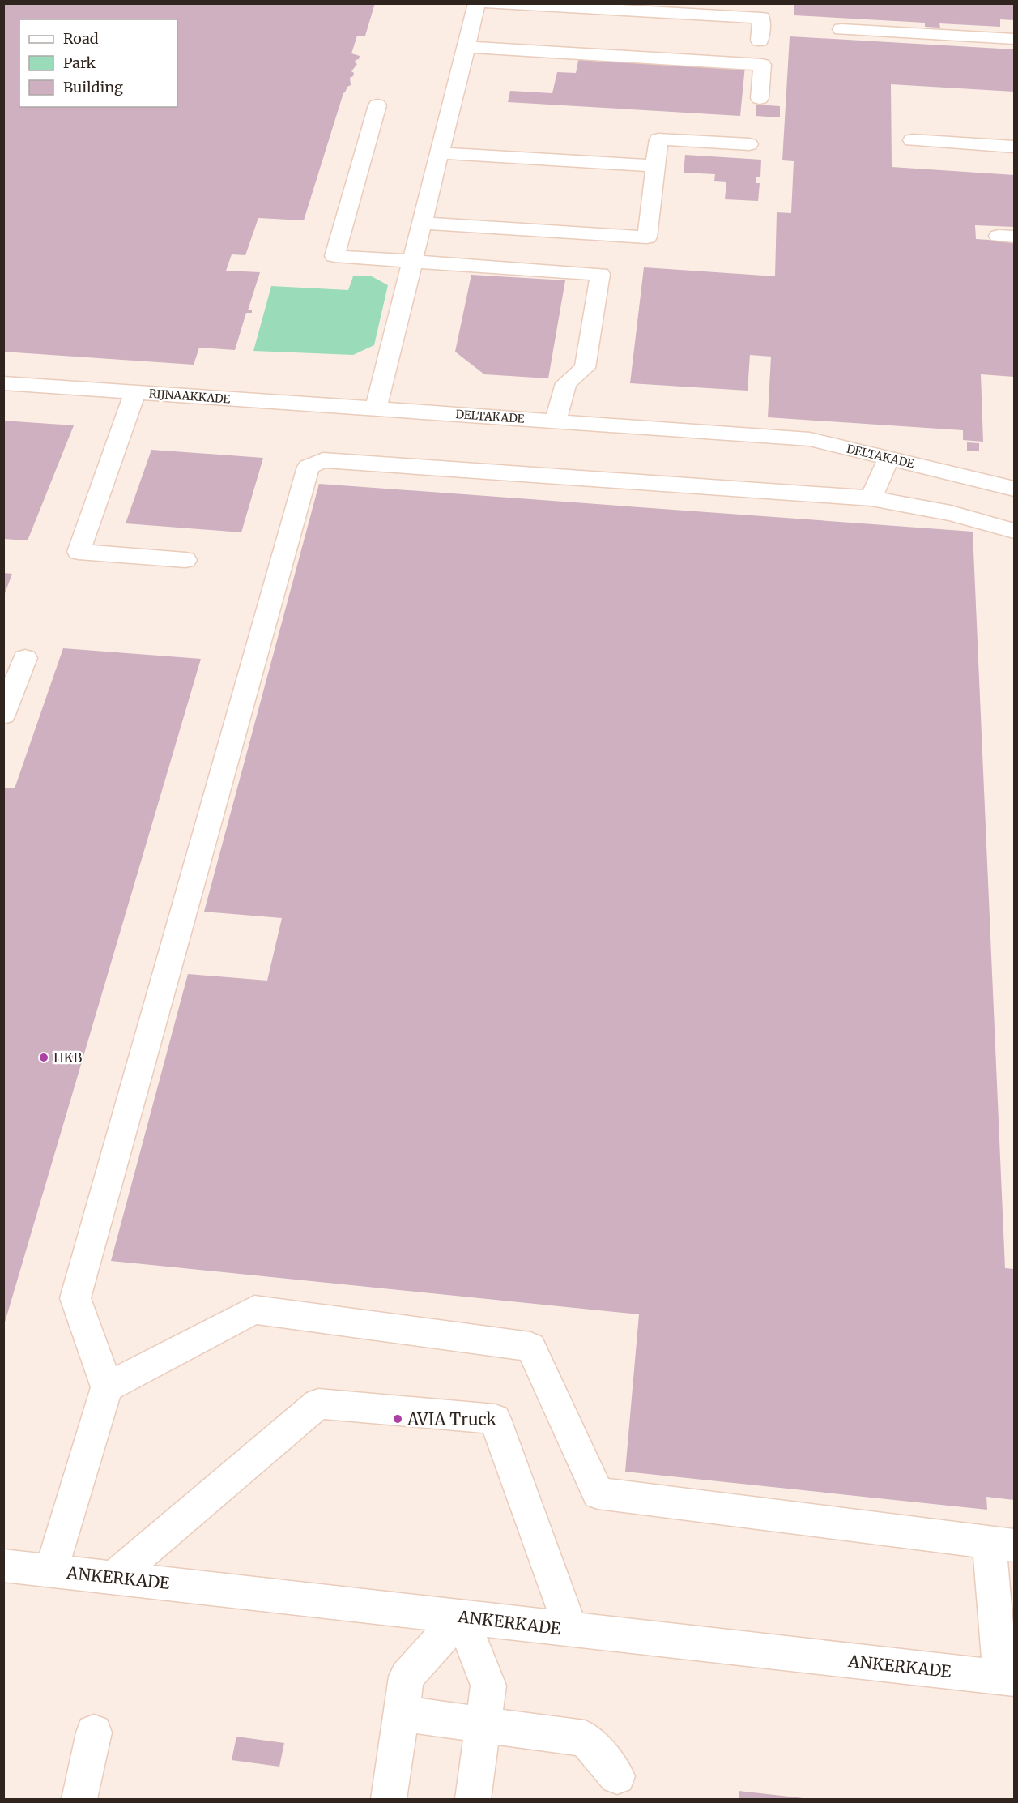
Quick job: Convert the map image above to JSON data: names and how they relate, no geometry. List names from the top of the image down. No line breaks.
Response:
{"streets":{"street":["RIJNAAKKADE","DELTAKADE","ANKERKADE"]},"crossings":[["RIJNAAKKADE","DELTAKADE"]],"places":["HKB","AVIA Truck"],"legend":["Road","Park","Building"]}
